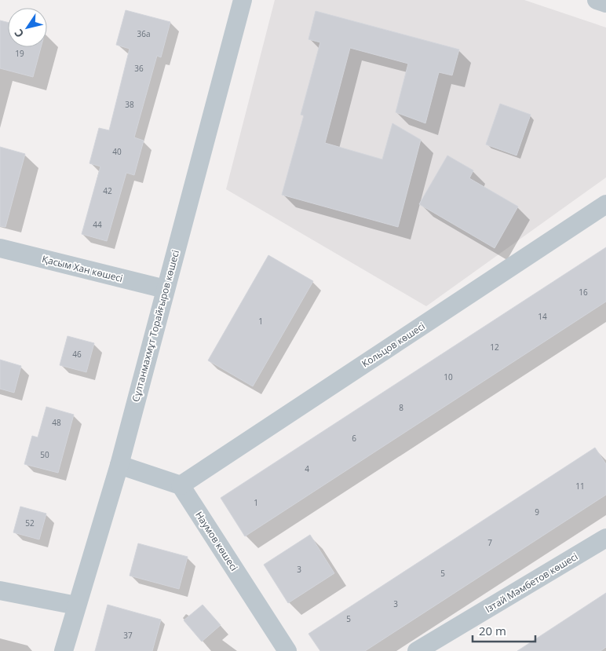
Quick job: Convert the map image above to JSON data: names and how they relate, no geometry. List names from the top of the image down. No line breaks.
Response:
{"streets":{"street":["Қасым Хан көшесі","Сұлтанмахмұт Торайғыров көшесі","Кольцов көшесі","Наумов көшесі","Ізтай Мәмбетов көшесі"]},"crossings":[["Қасым Хан көшесі","Сұлтанмахмұт Торайғыров көшесі"],["Кольцов көшесі","Наумов көшесі"]],"house_numbers":["36а","19","36","38","40","42","44","16","14","1","12","46","10","8","48","6","50","4","11","1","9","52","7","3","5","3","5","37"],"scale_bar":"20 m","north":"bottom left"}
